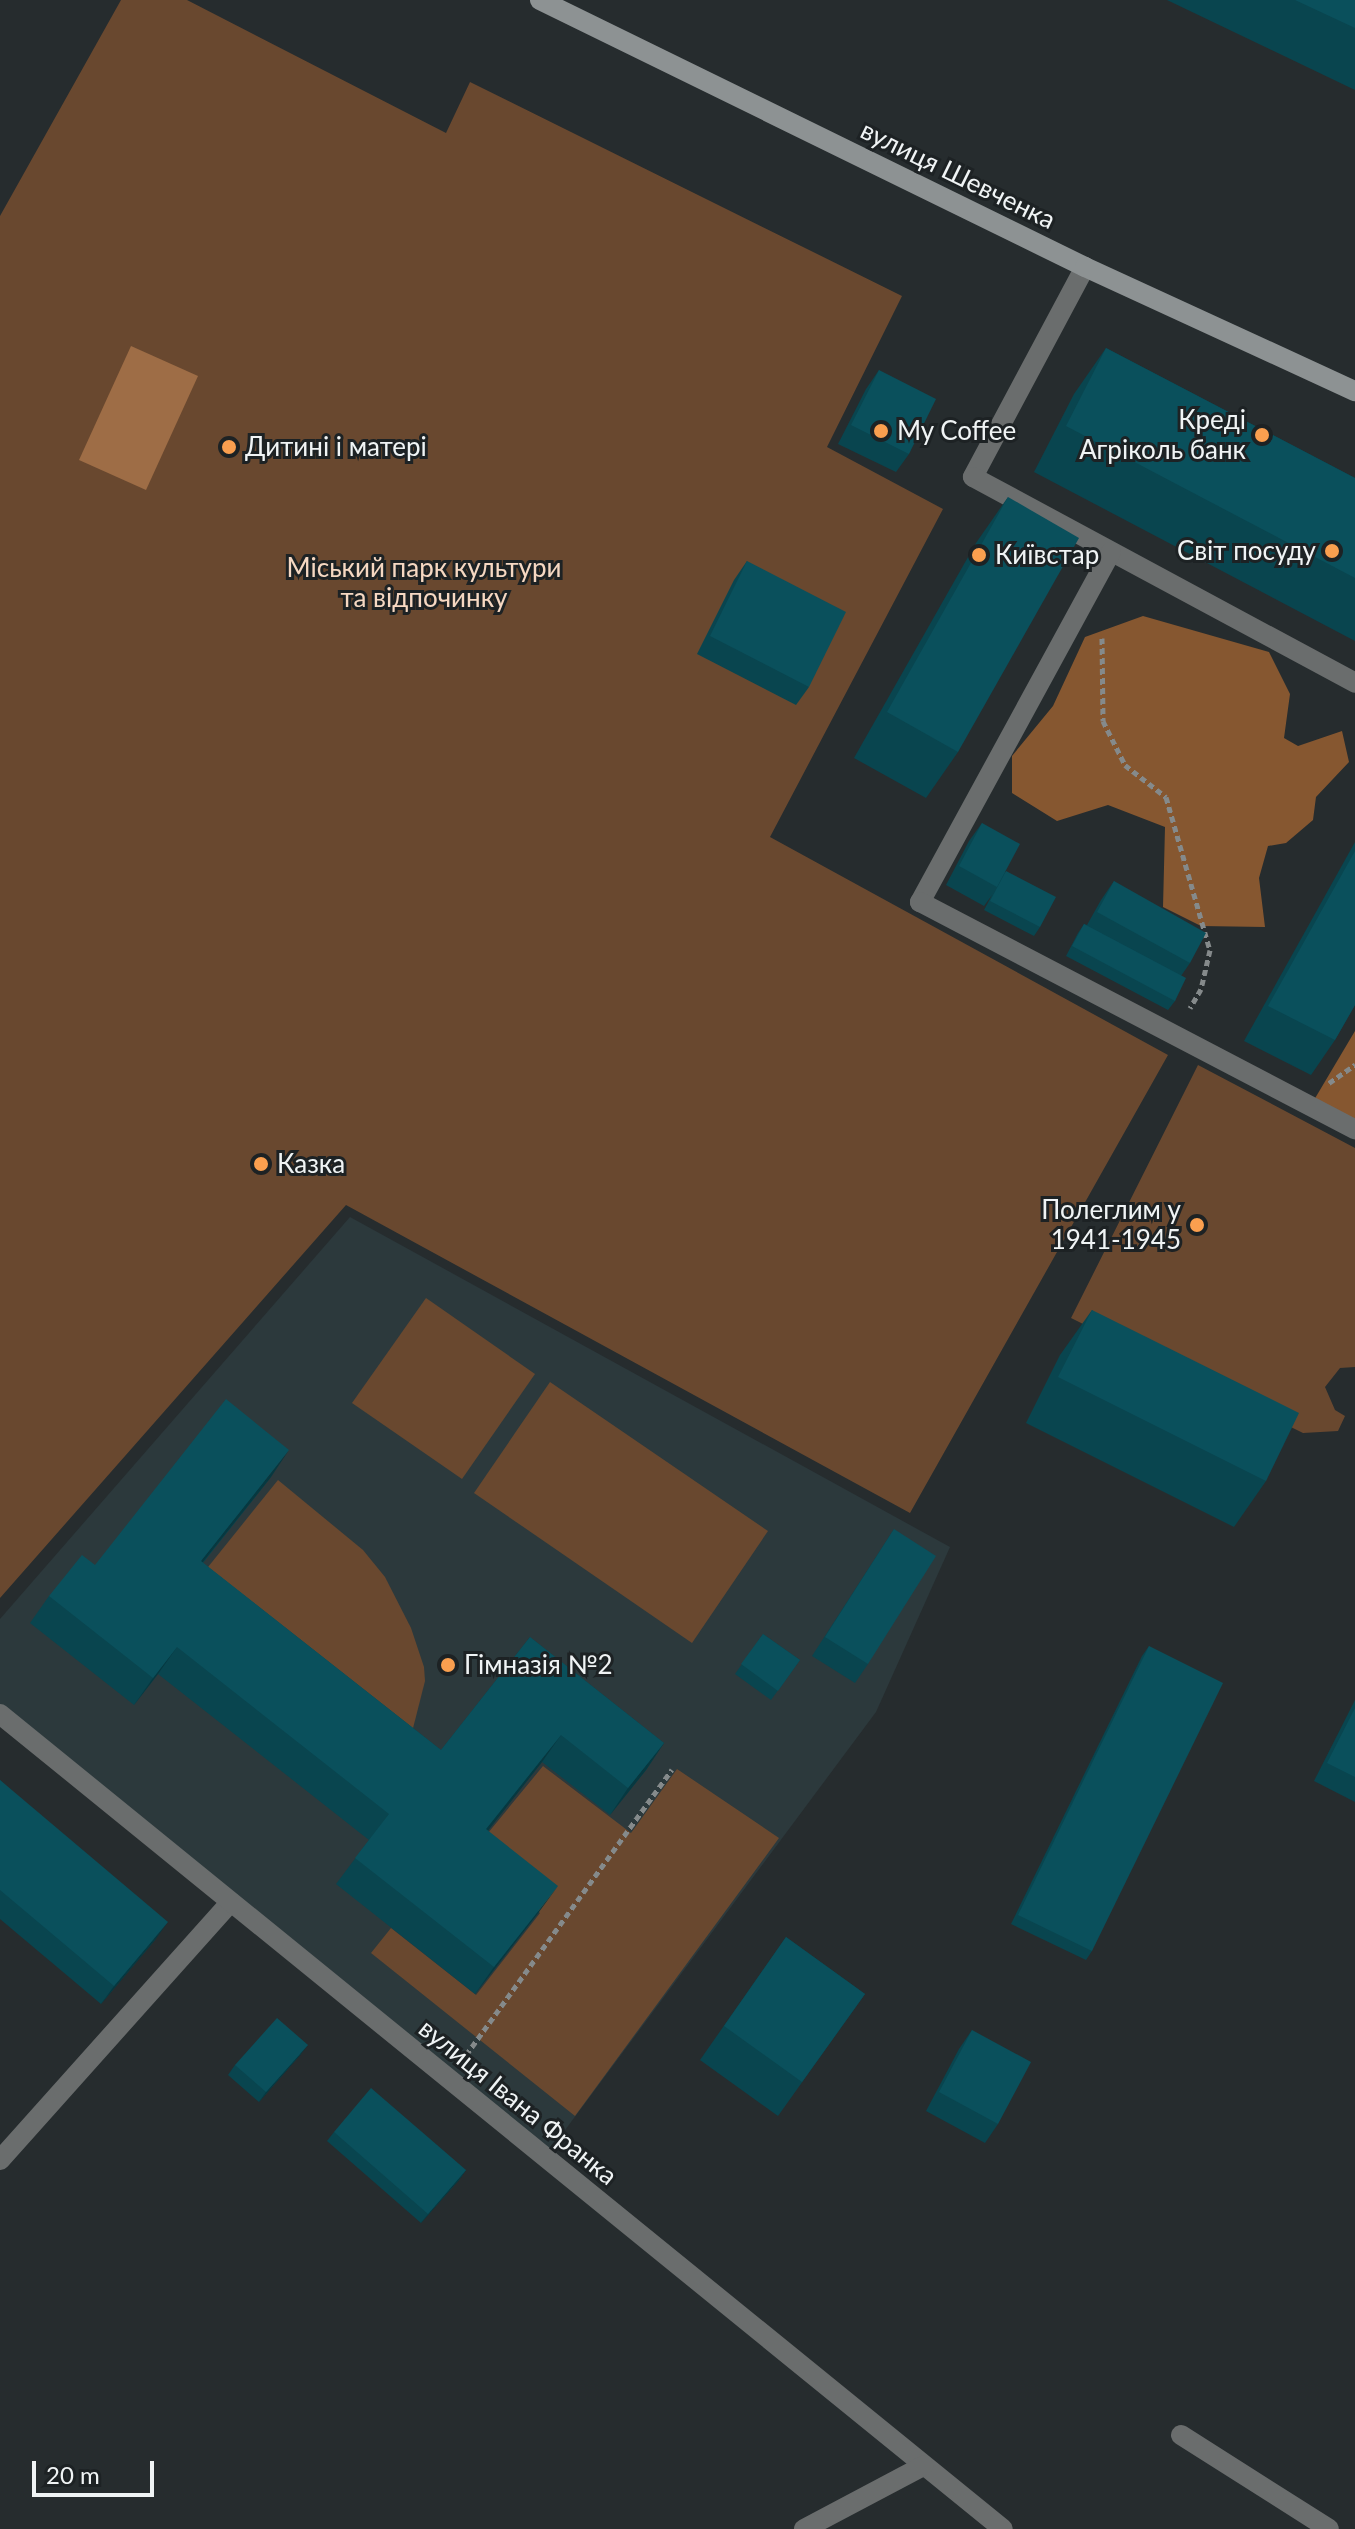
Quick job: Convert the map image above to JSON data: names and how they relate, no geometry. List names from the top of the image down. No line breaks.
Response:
{"streets":{"street":["вулиця Шевченка","вулиця Івана Франка"]},"parks":["Міський парк культури та відпочинку"],"places":["My Coffee","Креді Агріколь банк","Дитині і матері","Світ посуду","Київстар","Казка","Полеглим у 1941-1945","Гімназія №2"],"scale_bar":"20 m"}
